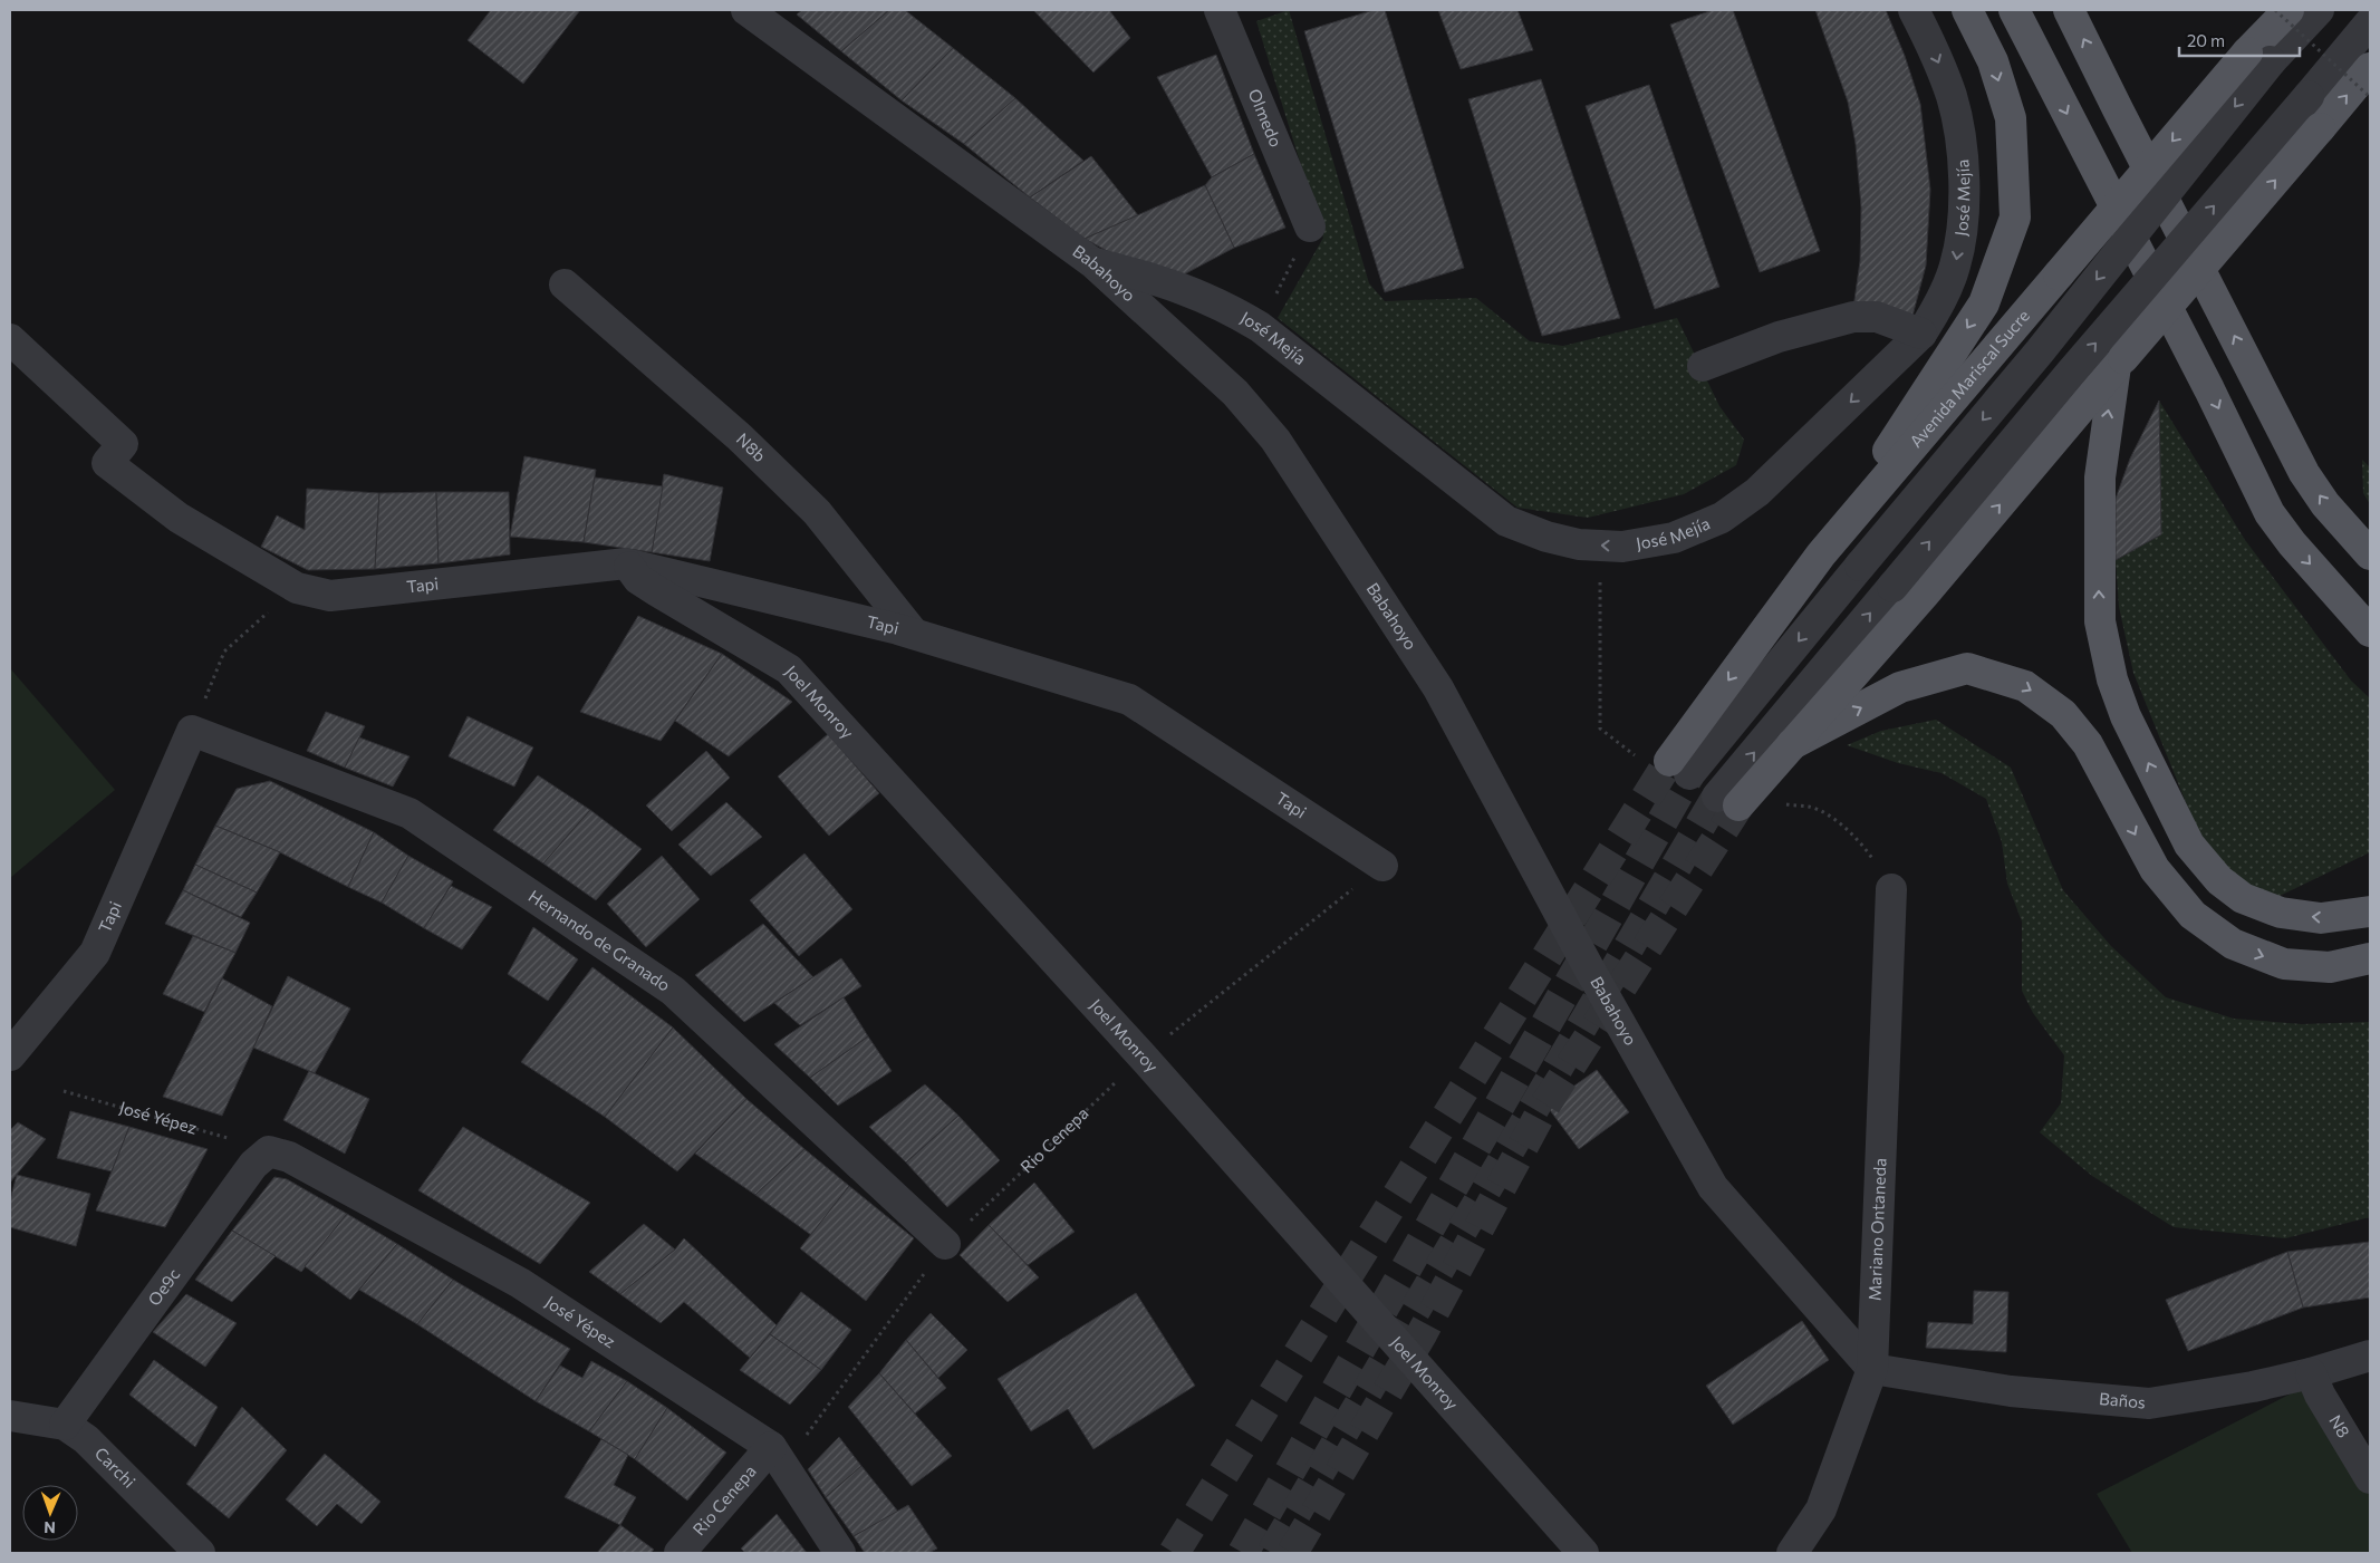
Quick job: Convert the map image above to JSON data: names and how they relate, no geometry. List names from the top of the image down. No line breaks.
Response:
{"streets":{"main road":["Avenida Mariscal Sucre"],"street":["Olmedo","José Mejía","Babahoyo","N8b","Tapi","Joel Monroy","Hernando de Granado","José Yépez","Rio Cenepa","Mariano Ontaneda","Oe9c","Baños","N8","Carchi"]},"crossings":[["José Mejía","Babahoyo"],["Babahoyo","Mariano Ontaneda"],["Babahoyo","Baños"],["N8b","Tapi"],["Tapi","Joel Monroy"],["Tapi","Hernando de Granado"],["Joel Monroy","Rio Cenepa"],["Hernando de Granado","Rio Cenepa"],["José Yépez","Rio Cenepa"],["José Yépez","Oe9c"],["Mariano Ontaneda","Baños"],["Oe9c","Carchi"],["Baños","N8"]],"scale_bar":"20 m","north":"bottom"}
